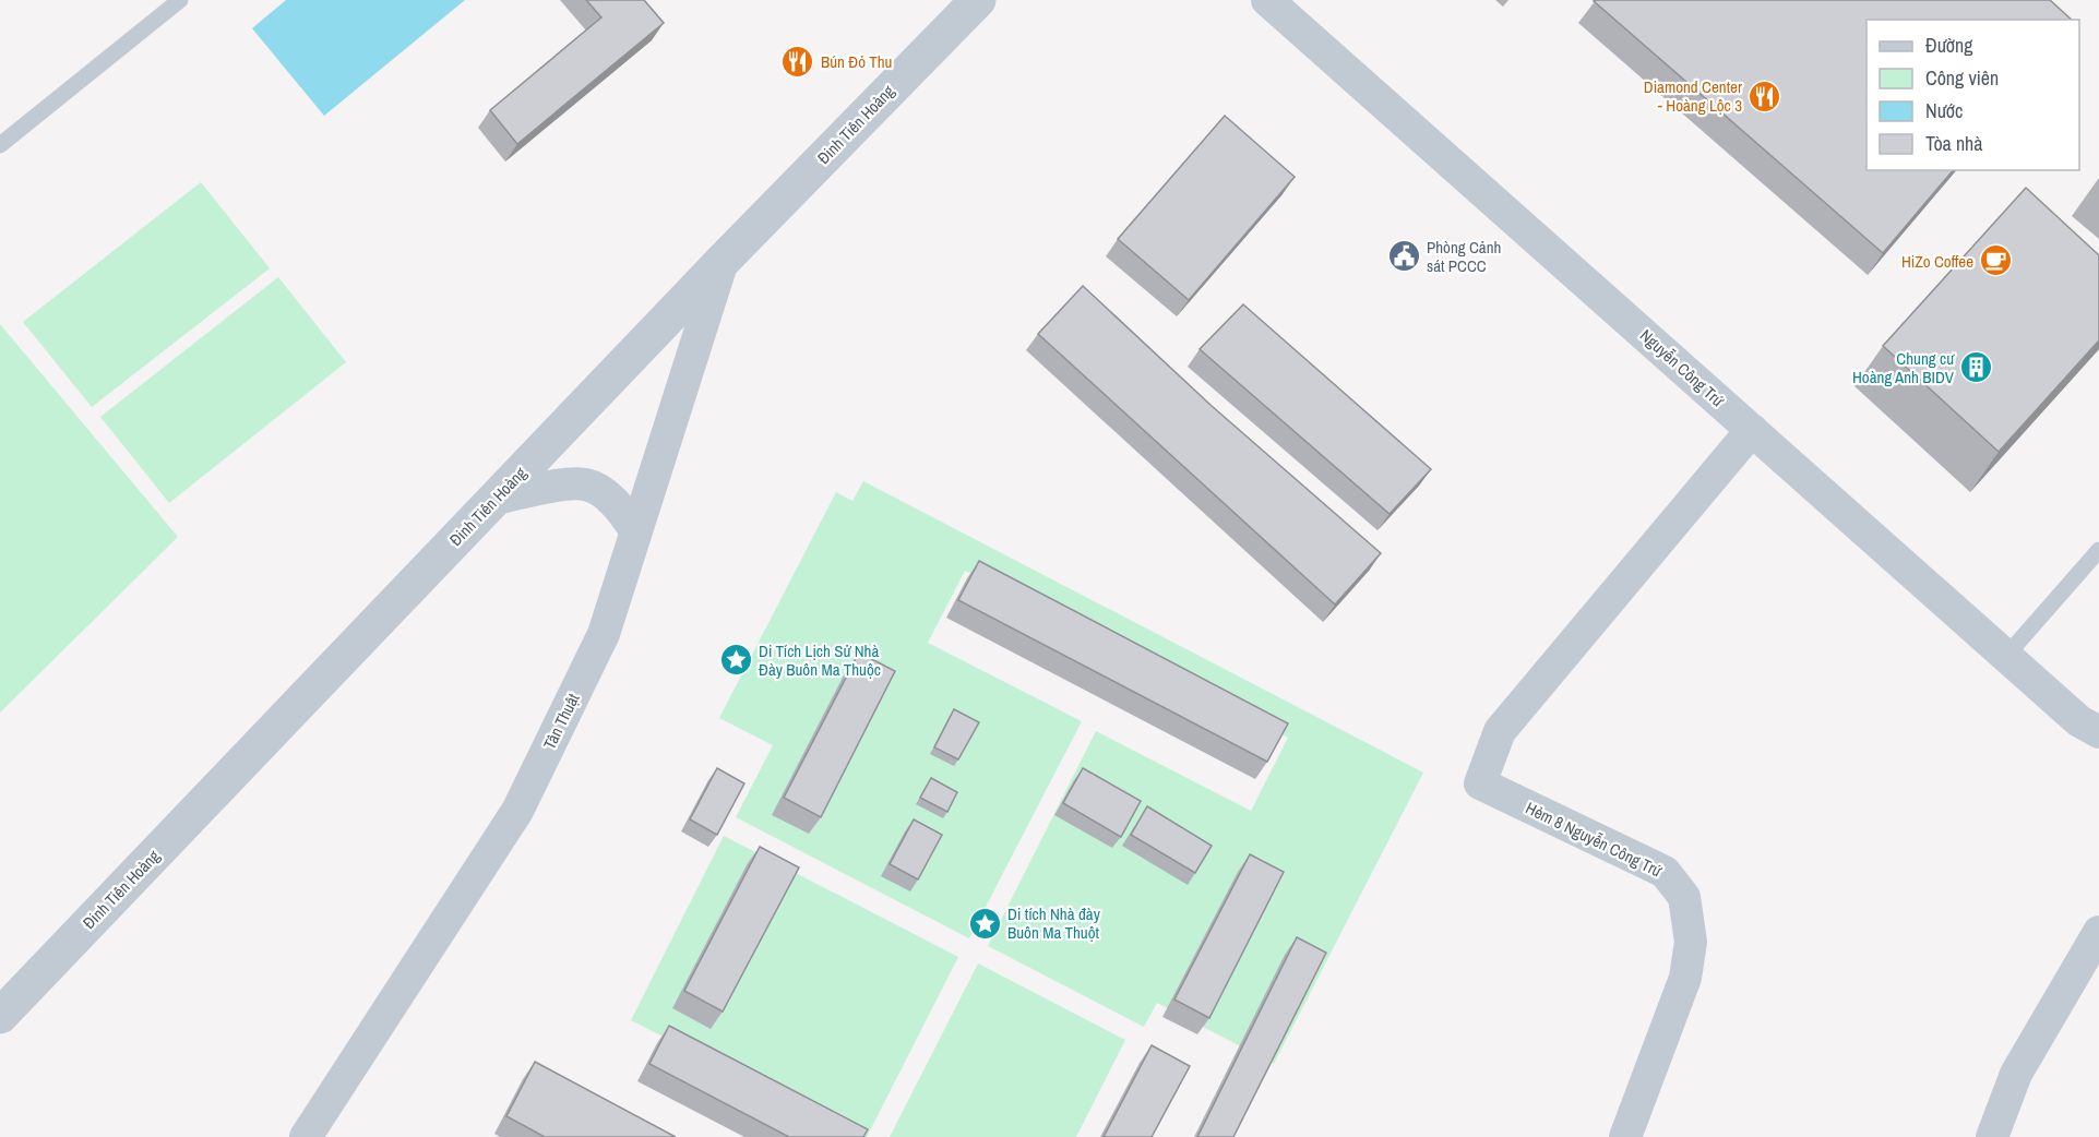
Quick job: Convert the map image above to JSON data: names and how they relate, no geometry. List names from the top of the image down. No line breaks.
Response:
{"streets":{"street":["Đinh Tiên Hoàng","Nguyễn Công Trứ","Tân Thuật","Hẻm 8 Nguyễn Công Trứ"]},"crossings":[["Đinh Tiên Hoàng","Tân Thuật"],["Nguyễn Công Trứ","Hẻm 8 Nguyễn Công Trứ"]],"places":{"restaurant":["Bún Đỏ Thu","Diamond Center - Hoàng Lộc 3"],"public building":["Phòng Cảnh sát PCCC"],"cafe":["HiZo Coffee"],"building":["Chung cư Hoàng Anh BIDV"],"place":["Di Tích Lịch Sử Nhà Đày Buôn Ma Thuộc","Di tích Nhà đày Buôn Ma Thuột"]},"legend":["Đường","Công viên","Nước","Tòa nhà"]}
